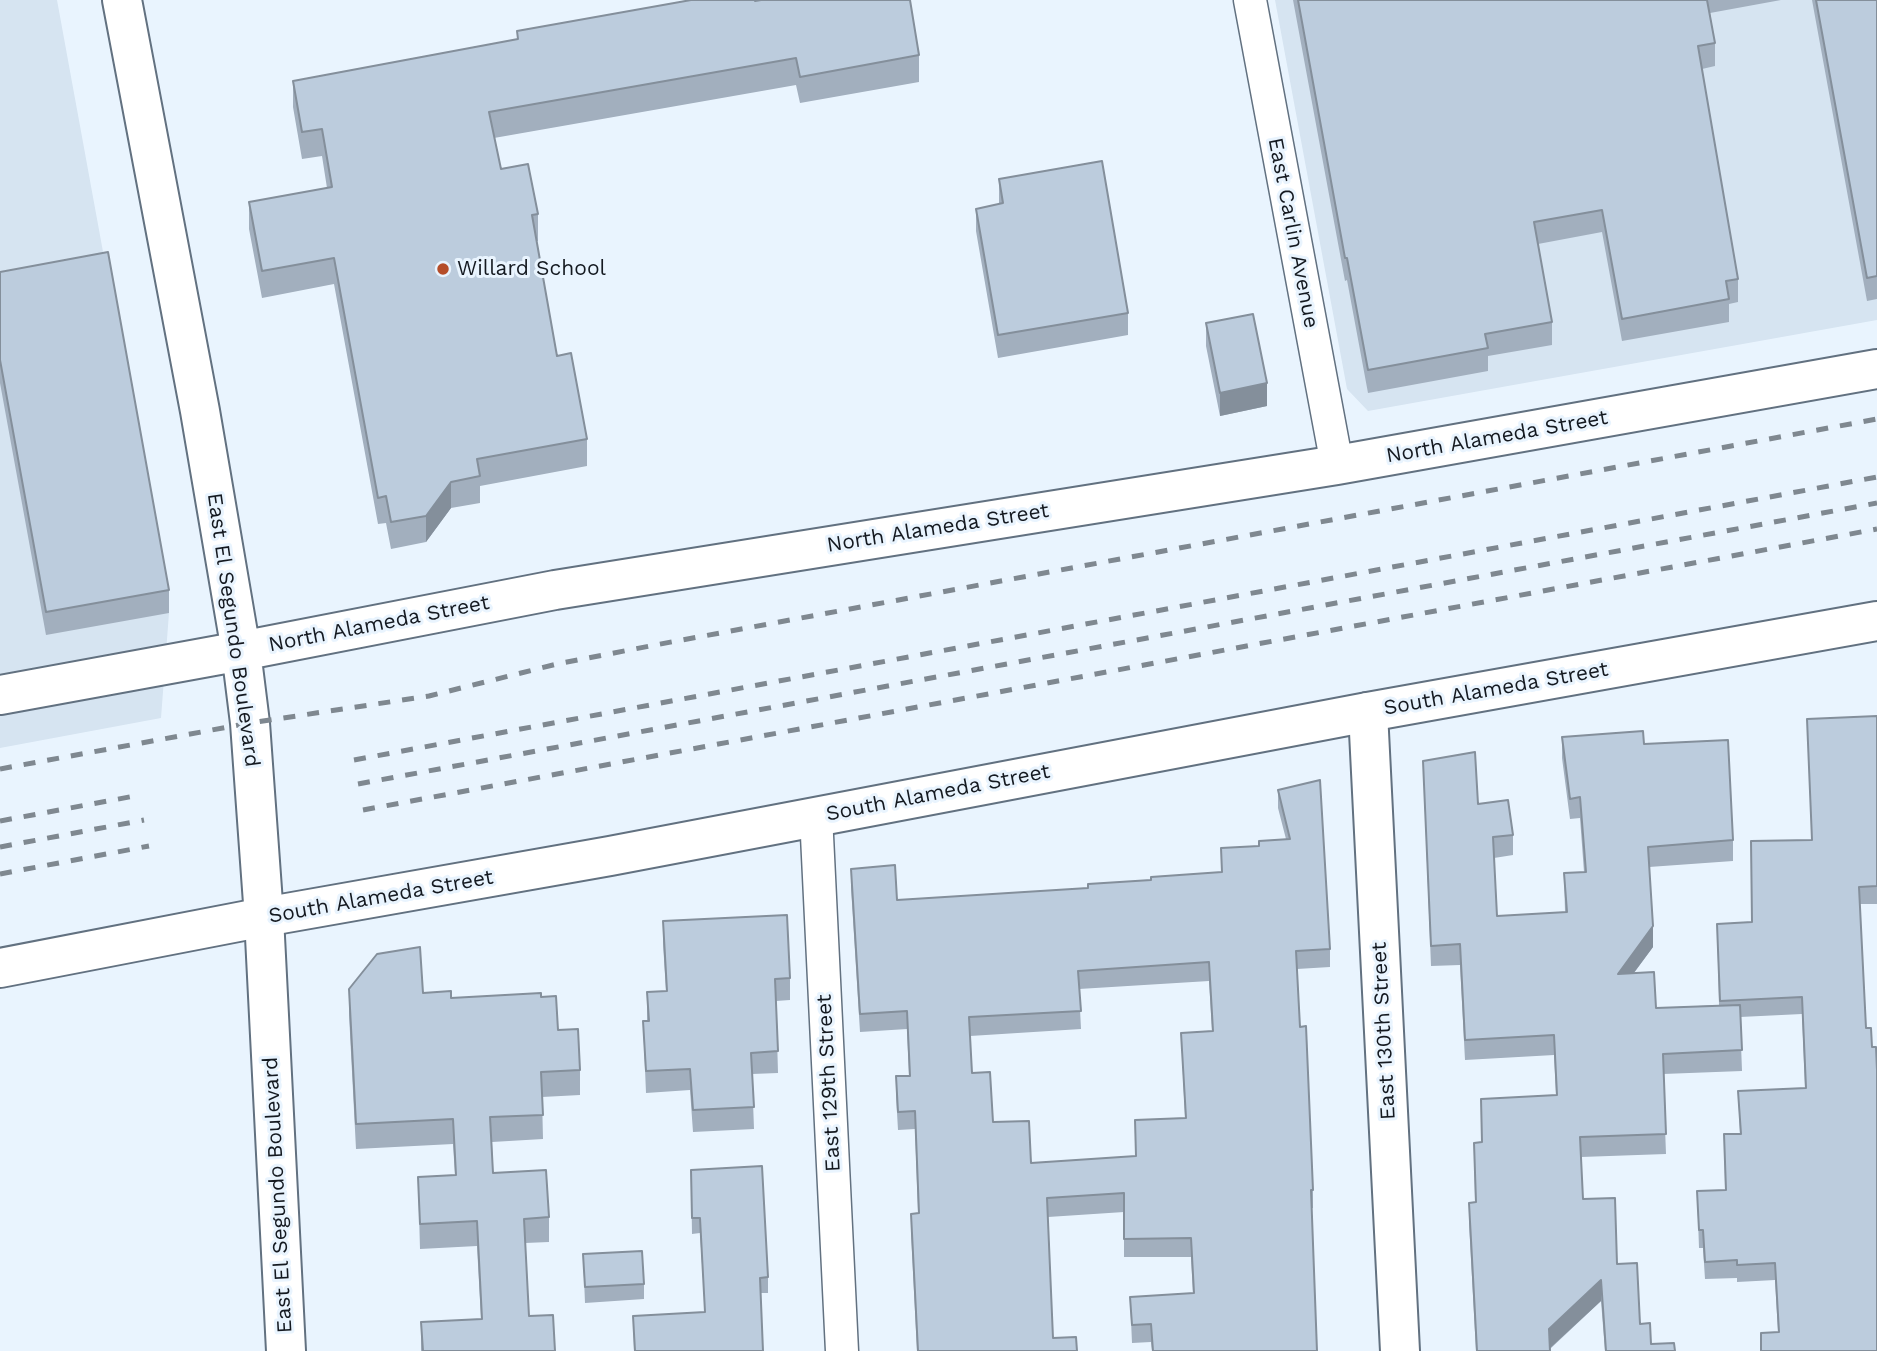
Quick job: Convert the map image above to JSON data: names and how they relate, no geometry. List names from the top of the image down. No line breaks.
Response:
{"streets":{"street":["East Carlin Avenue","North Alameda Street","East El Segundo Boulevard","South Alameda Street","East 130th Street","East 129th Street"]},"crossings":[["East Carlin Avenue","North Alameda Street"],["North Alameda Street","East El Segundo Boulevard"],["East El Segundo Boulevard","South Alameda Street"],["South Alameda Street","East 130th Street"],["South Alameda Street","East 129th Street"]],"places":["Willard School"]}
